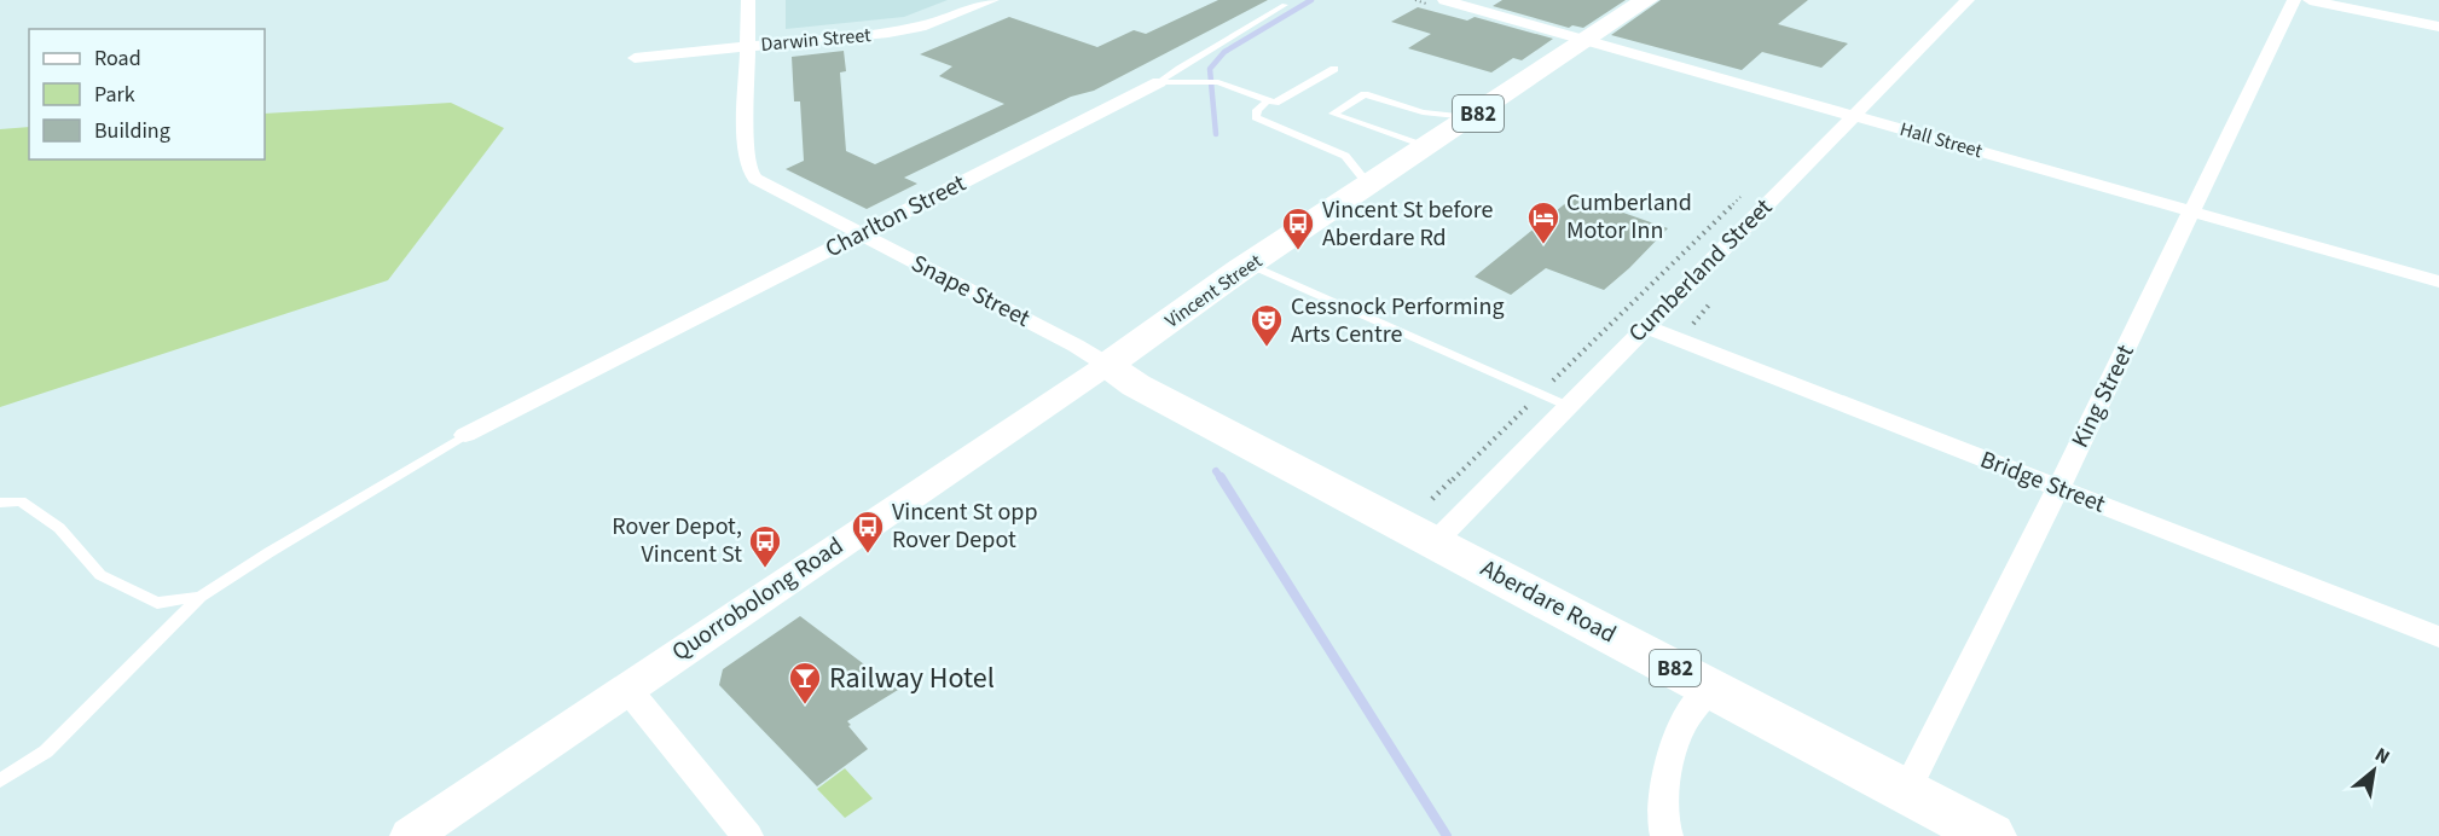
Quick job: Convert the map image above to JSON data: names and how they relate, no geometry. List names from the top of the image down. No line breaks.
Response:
{"streets":{"main road":["B82","Vincent Street","Aberdare Road"],"street":["Darwin Street","Hall Street","Charlton Street","Cumberland Street","Snape Street","King Street","Bridge Street","Quorrobolong Road"]},"crossings":[["Darwin Street","Snape Street"],["Hall Street","Cumberland Street"],["Hall Street","Vincent Street"],["Hall Street","King Street"],["Charlton Street","Snape Street"],["Cumberland Street","Bridge Street"],["Cumberland Street","Aberdare Road"],["Snape Street","Vincent Street"],["Snape Street","Quorrobolong Road"],["Snape Street","Aberdare Road"],["Vincent Street","Quorrobolong Road"],["Vincent Street","Aberdare Road"],["King Street","Bridge Street"],["King Street","Aberdare Road"],["Quorrobolong Road","Aberdare Road"]],"places":{"hotel":["Cumberland Motor Inn"],"bus stop":["Vincent St before Aberdare Rd","Vincent St opp Rover Depot","Rover Depot, Vincent St"],"theatre":["Cessnock Performing Arts Centre"],"bar":["Railway Hotel"]},"legend":["Road","Park","Building"],"north":"top right"}
